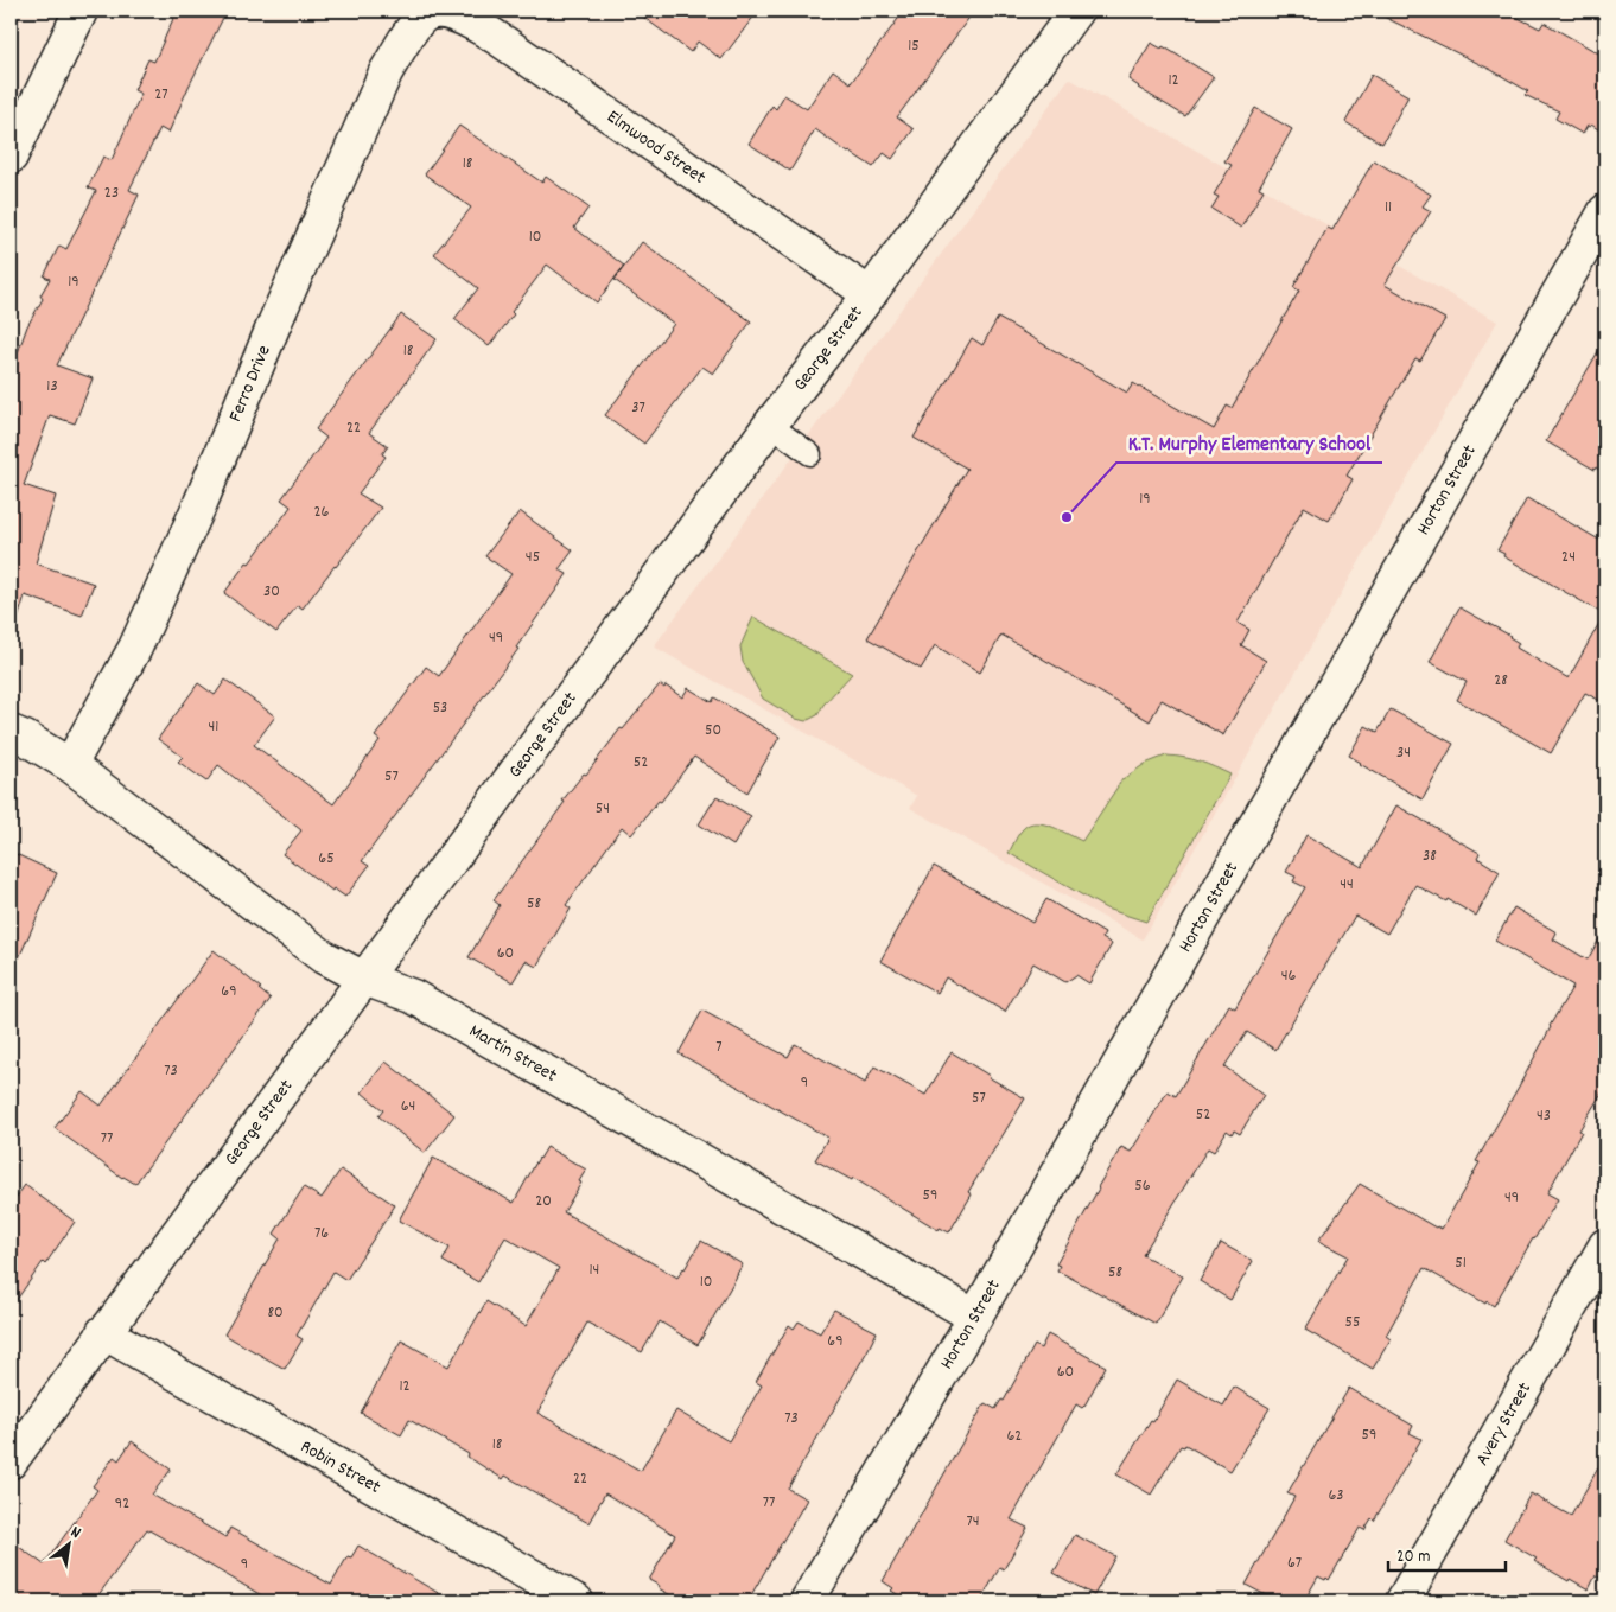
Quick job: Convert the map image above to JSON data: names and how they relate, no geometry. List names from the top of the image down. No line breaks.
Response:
{"streets":{"street":["Elmwood Street","George Street","Ferro Drive","Horton Street","Martin Street","Avery Street","Robin Street"]},"crossings":[["Elmwood Street","George Street"],["Elmwood Street","Ferro Drive"],["George Street","Martin Street"],["George Street","Robin Street"],["Ferro Drive","Martin Street"],["Horton Street","Martin Street"]],"places":["K.T. Murphy Elementary School"],"house_numbers":["15","12","27","18","23","11","10","19","18","13","37","22","19","26","45","24","30","49","28","53","41","50","34","52","57","54","38","65","44","58","60","46","69","7","73","9","57","64","52","43","77","56","59","49","20","76","51","14","58","10","80","55","69","60","12","73","59","62","18","22","63","77","92","74","67","9"],"scale_bar":"20 m","north":"top right"}
